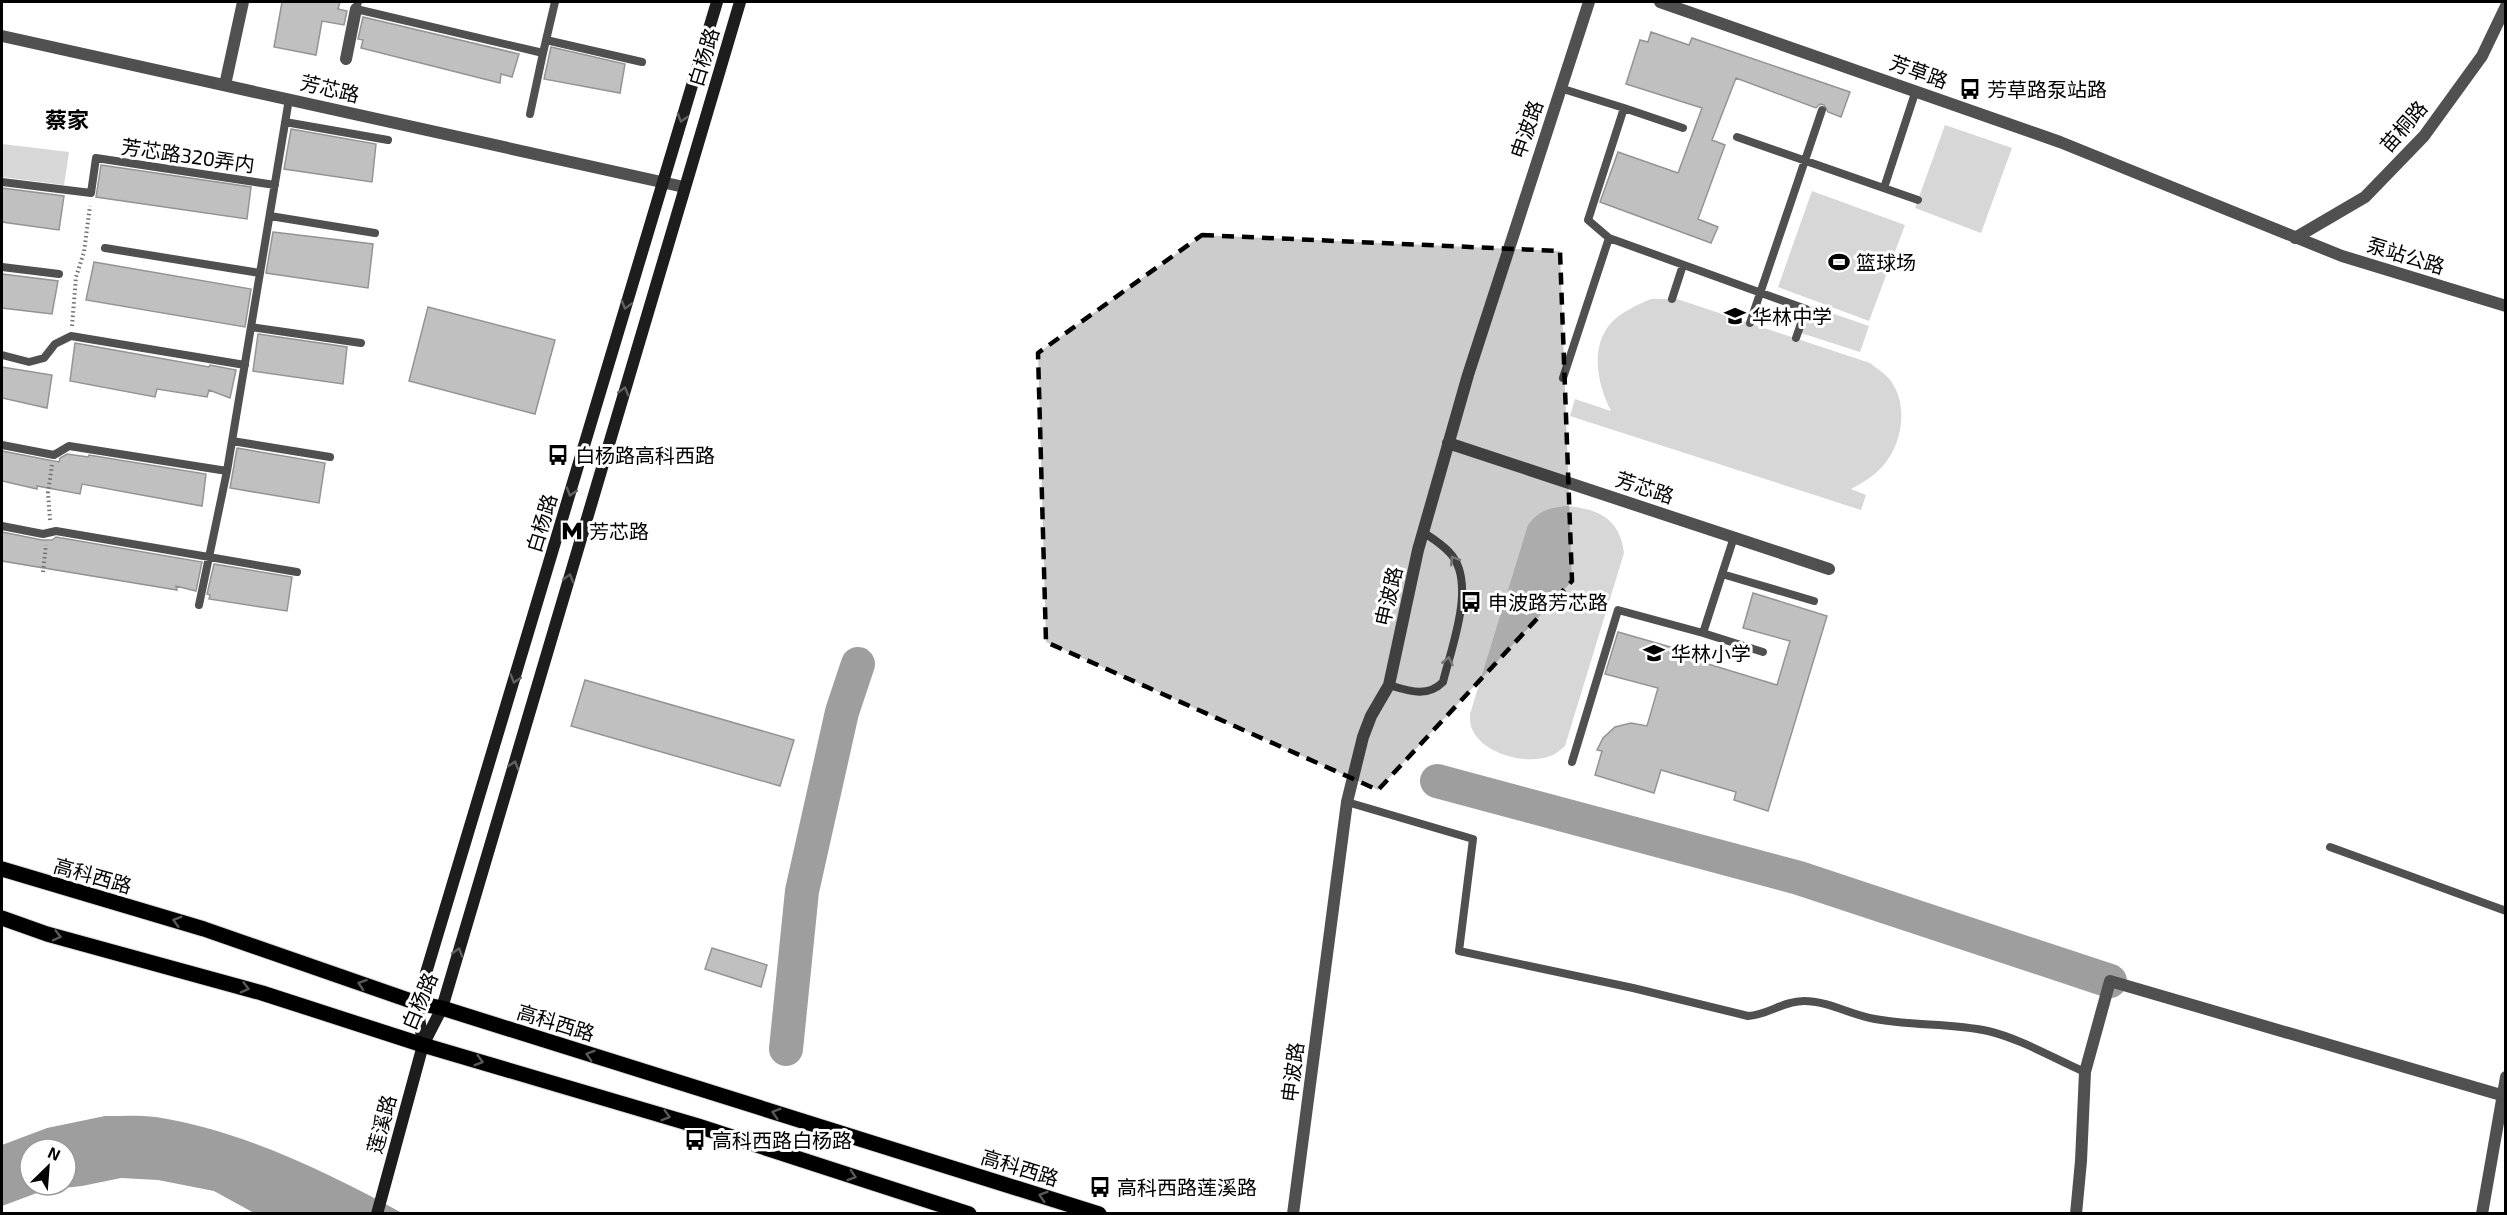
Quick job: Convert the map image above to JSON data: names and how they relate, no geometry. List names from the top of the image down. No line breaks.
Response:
{"streets":{"main road":["白杨路","高科西路","莲溪路"],"street":["芳草路","芳芯路","苗桐路","申波路","泵站公路"],"lane":["芳芯路320弄内"]},"crossings":[["白杨路","芳芯路"],["白杨路","高科西路"],["白杨路","莲溪路"],["芳草路","苗桐路"],["芳草路","泵站公路"],["芳芯路","申波路"],["芳芯路","芳芯路320弄内"],["苗桐路","泵站公路"]],"districts":["蔡家"],"places":{"bus stop":["芳草路泵站路","白杨路高科西路","申波路芳芯路","高科西路白杨路","高科西路莲溪路"],"sports":["篮球场"],"school or university":["华林中学","华林小学"],"metro station":["芳芯路"]},"north":"top right"}
